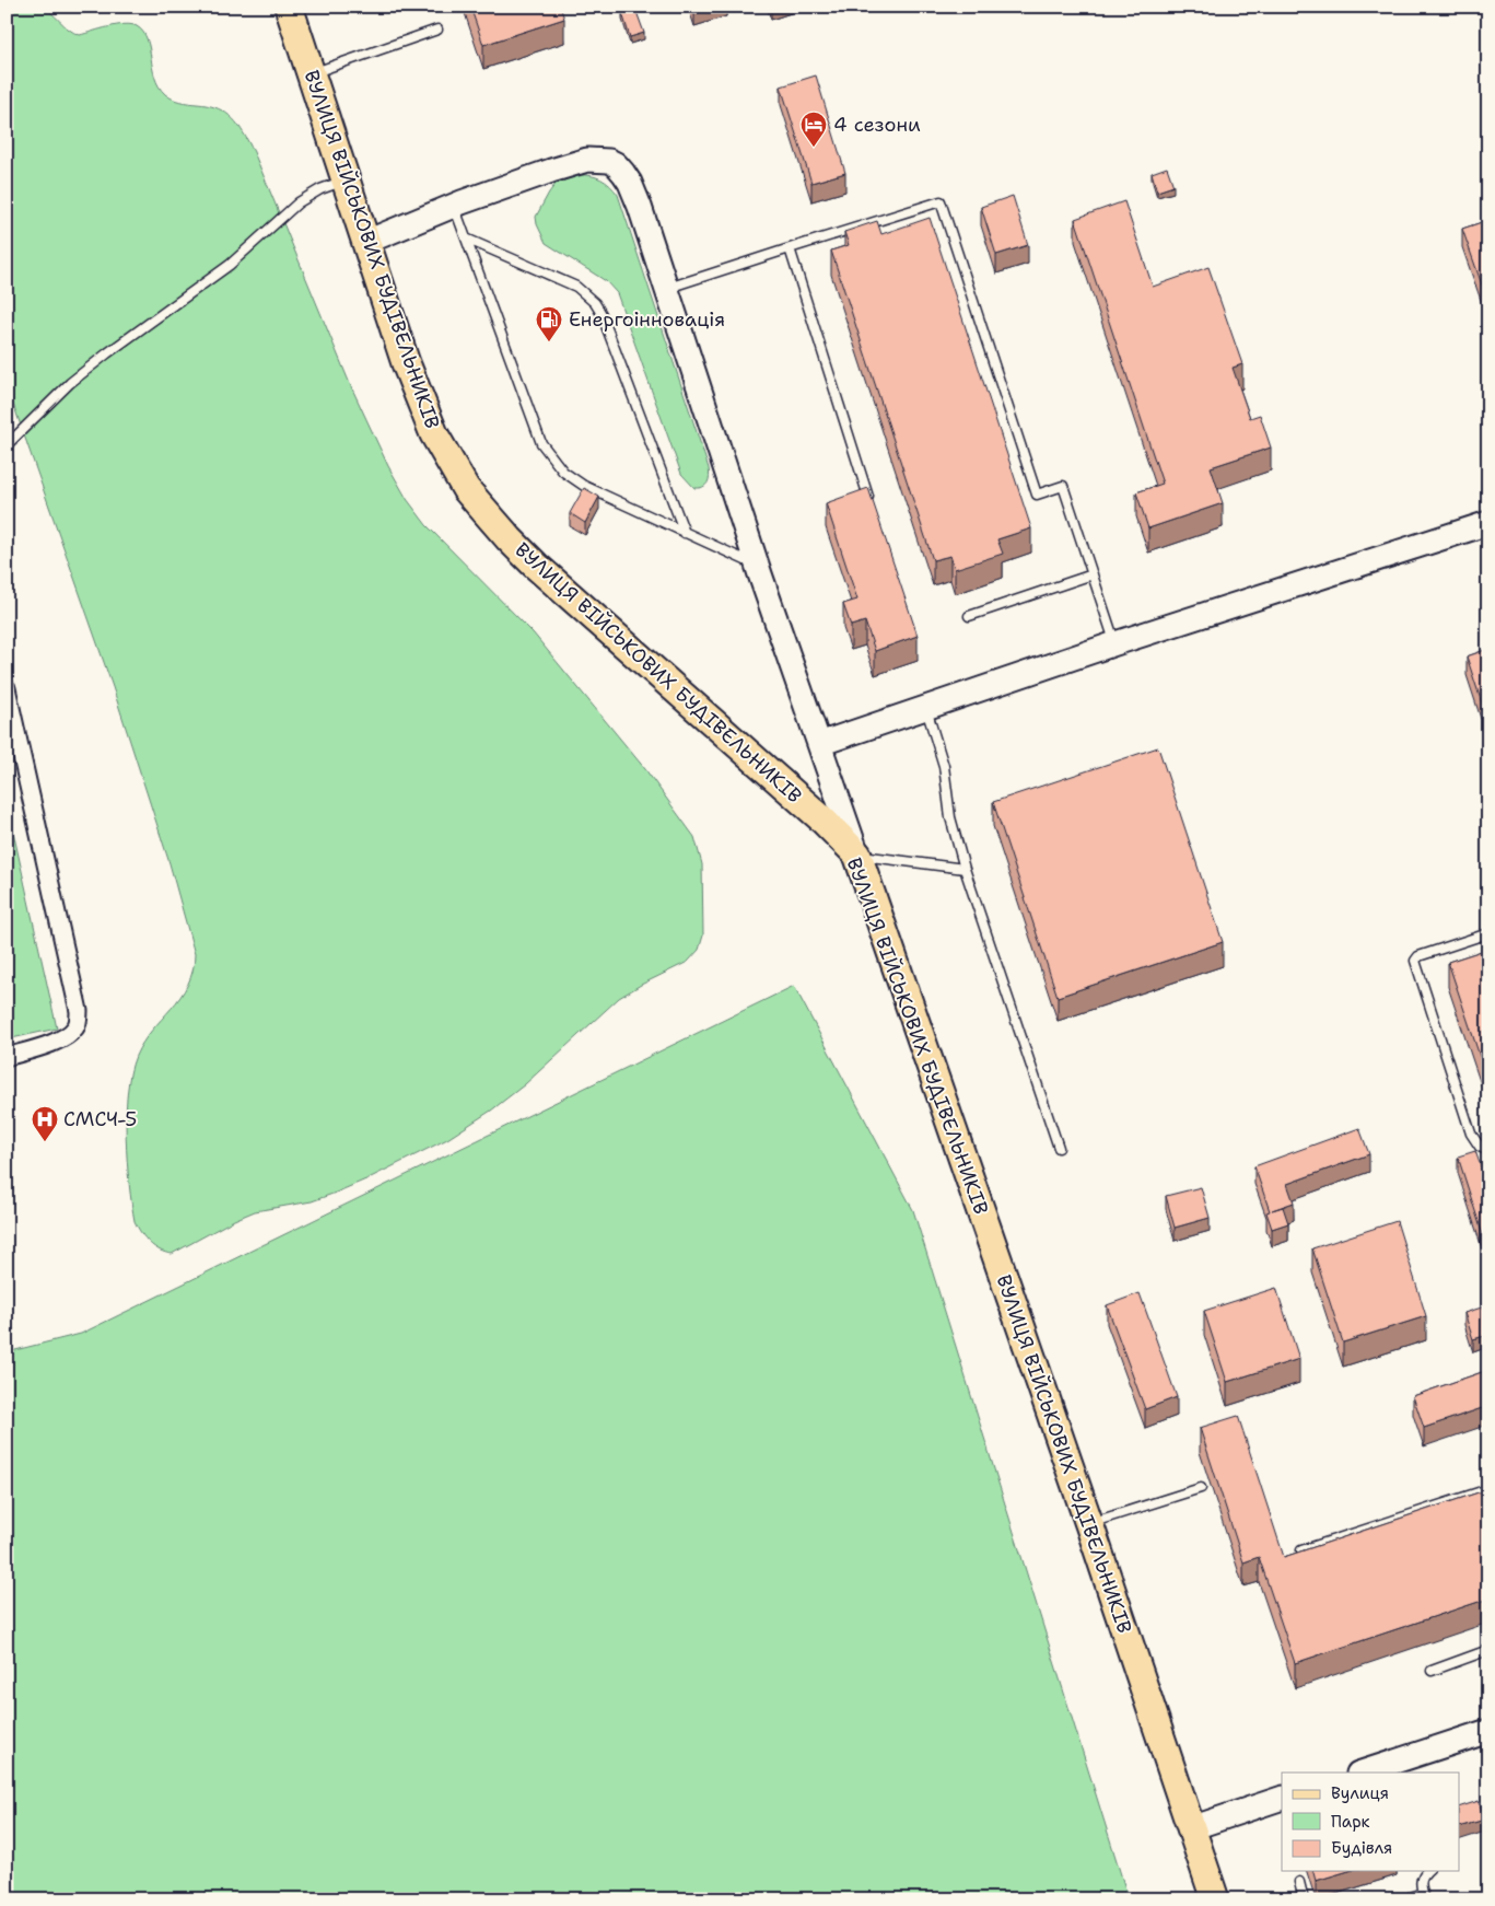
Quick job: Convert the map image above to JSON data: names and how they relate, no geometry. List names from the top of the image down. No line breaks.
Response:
{"streets":{"main road":["ВУЛИЦЯ ВІЙСЬКОВИХ БУДІВЕЛЬНИКІВ"]},"places":{"hotel":["4 сезони"],"fuel station":["Енергоінновація"],"hospital":["СМСЧ-5"]},"legend":["Вулиця","Парк","Будівля"]}
